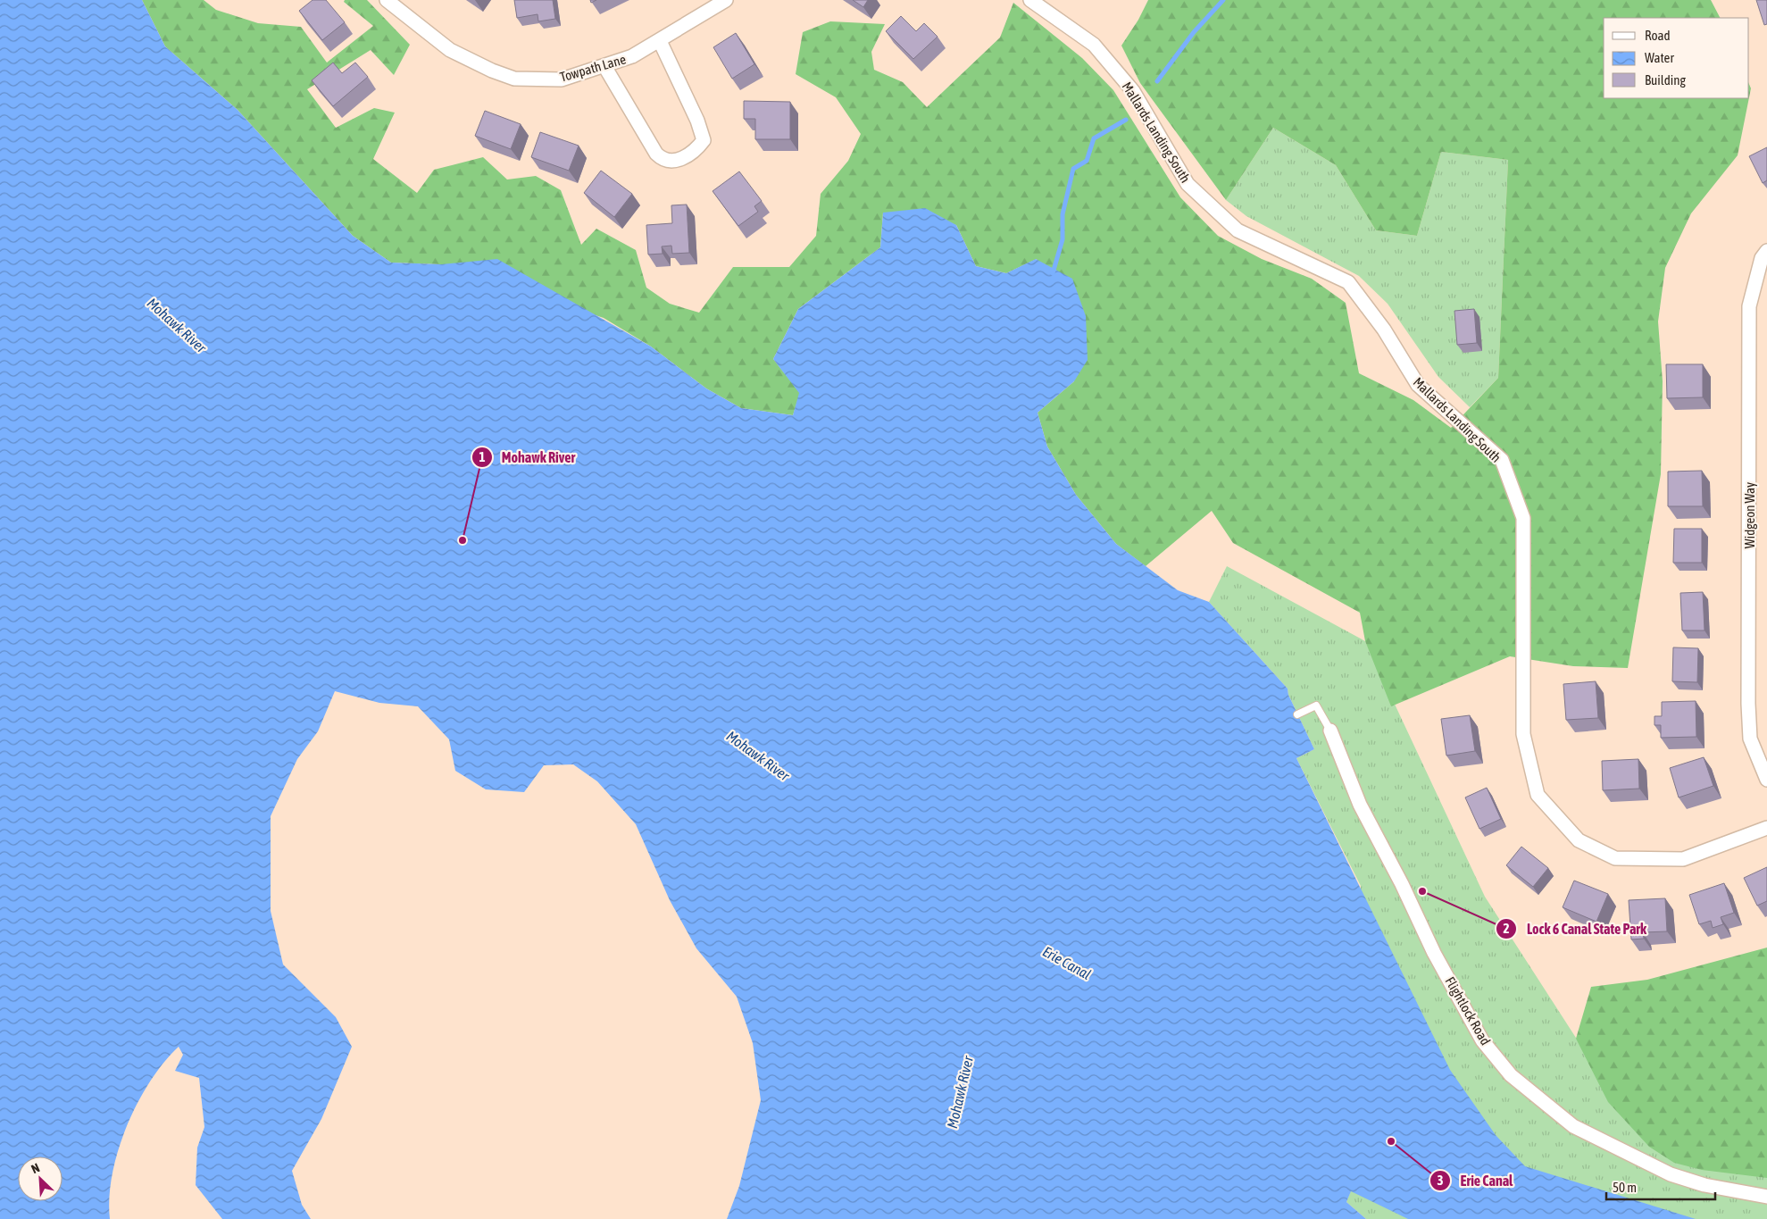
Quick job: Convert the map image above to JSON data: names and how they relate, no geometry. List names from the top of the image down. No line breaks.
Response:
{"streets":{"street":["Towpath Lane","Mallards Landing South","Widgeon Way","Flightlock Road"]},"water":["Mohawk River","Erie Canal"],"places":["Mohawk River","Lock 6 Canal State Park","Erie Canal"],"legend":["Road","Water","Building"],"scale_bar":"50 m","north":"top left"}
